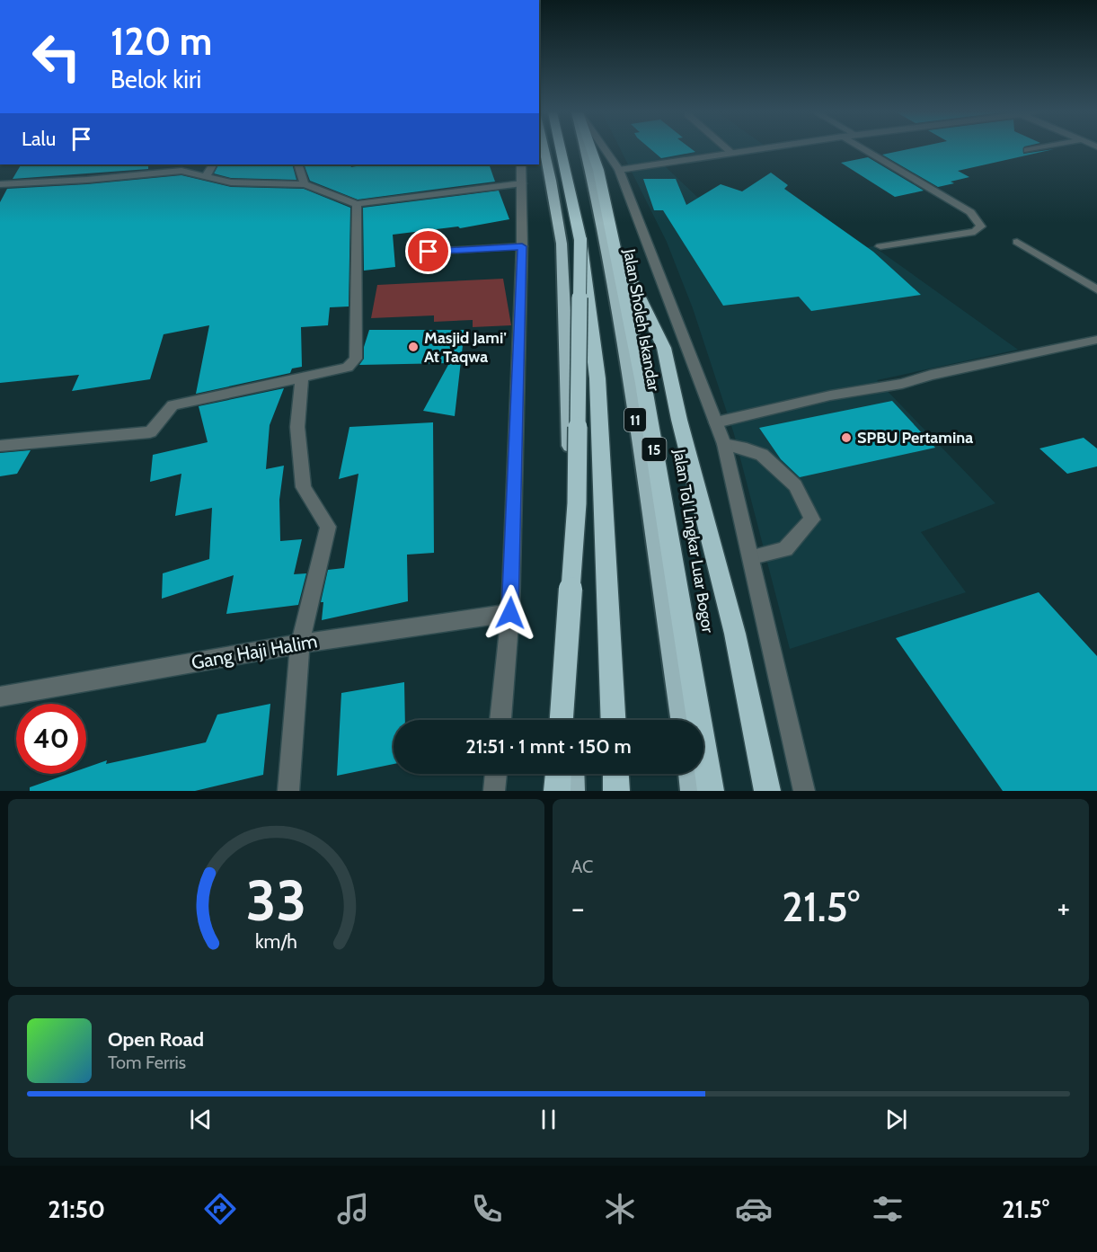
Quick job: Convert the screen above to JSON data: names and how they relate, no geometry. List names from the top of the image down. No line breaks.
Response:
{"streets":{"highway":["Jalan Sholeh Iskandar","11","15","Jalan Tol Lingkar Luar Bogor"],"street":["Gang Haji Halim"]},"places":["Masjid Jami' At Taqwa","SPBU Pertamina"],"page":{"turn":["120 m","Belok kiri"],"then":"Lalu","limit":"40","trip":"21:51 · 1 mnt · 150 m","tile":"AC","heat":["−","21.5°","+"],"song":["Open Road","Tom Ferris"],"tabs":["21:50","21.5°"],"gauge":["33","km/h"]}}
